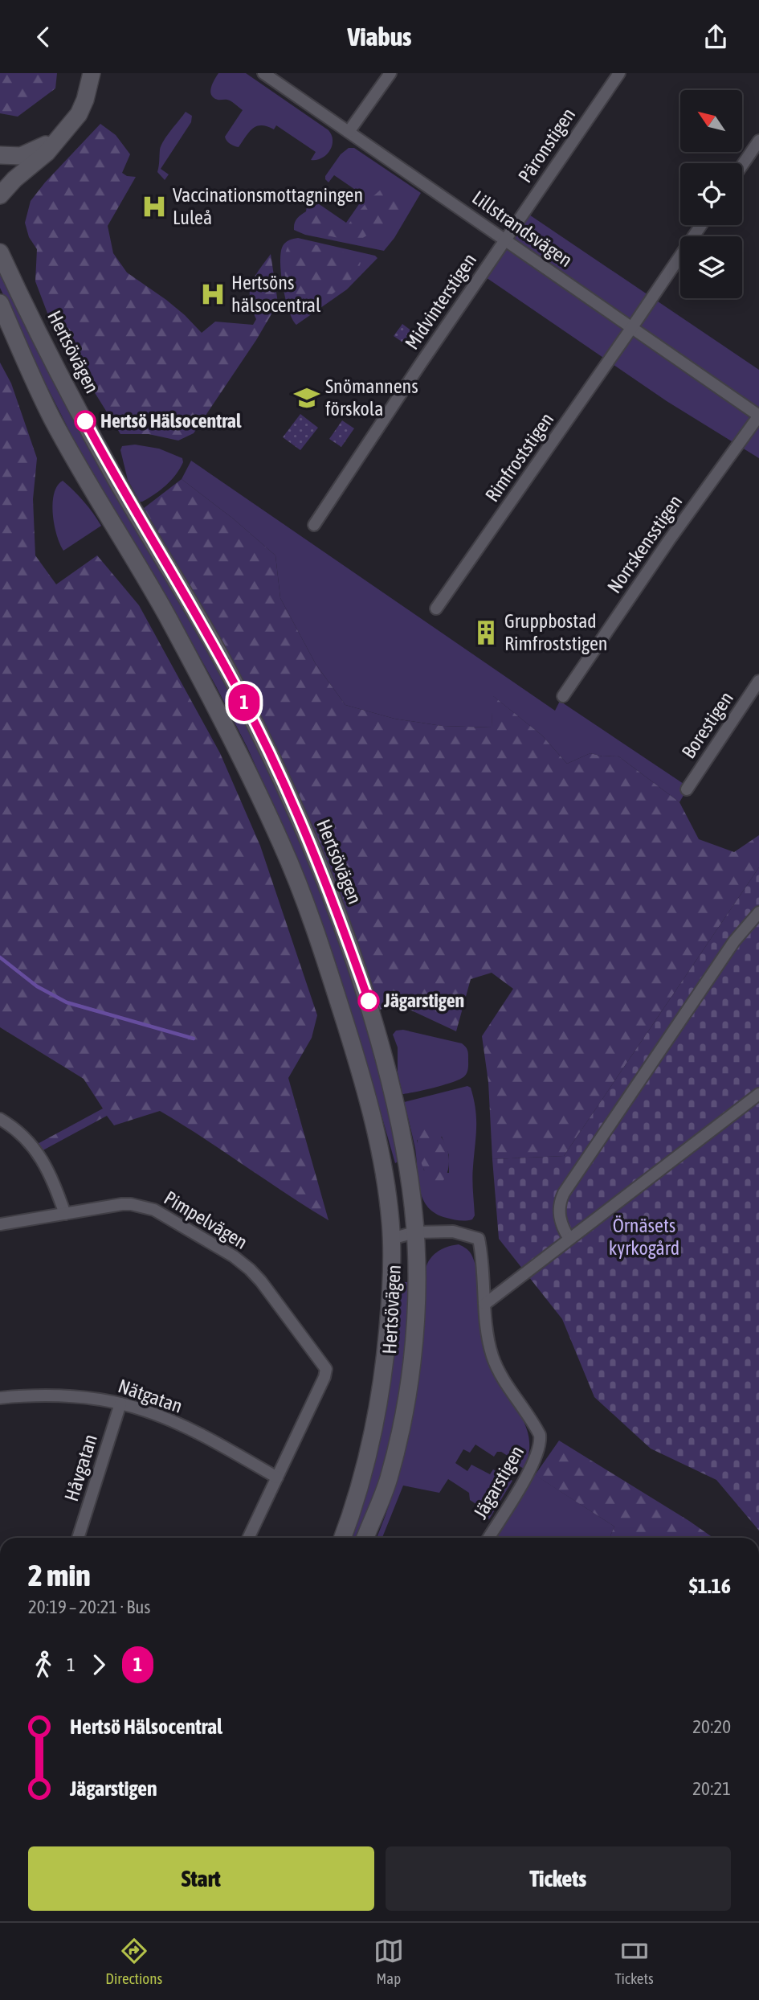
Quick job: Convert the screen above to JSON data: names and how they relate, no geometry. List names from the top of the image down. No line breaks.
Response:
{"streets":{"main road":["Hertsövägen"],"street":["Päronstigen","Lillstrandsvägen","Midvinterstigen","Rimfroststigen","Norrskensstigen","Borestigen","Pimpelvägen","Nätgatan","Håvgatan","Jägarstigen"]},"crossings":[["Päronstigen","Lillstrandsvägen"],["Päronstigen","Midvinterstigen"],["Lillstrandsvägen","Midvinterstigen"],["Lillstrandsvägen","Rimfroststigen"],["Lillstrandsvägen","Norrskensstigen"],["Hertsövägen","Jägarstigen"],["Pimpelvägen","Nätgatan"],["Nätgatan","Håvgatan"]],"parks":["Örnäsets kyrkogård"],"places":{"hospital":["Vaccinationsmottagningen Luleå","Hertsöns hälsocentral"],"school or university":["Snömannens förskola"],"other":["Hertsö Hälsocentral","Jägarstigen"],"building":["Gruppbostad Rimfroststigen"]},"lines":["bus line 1"],"north":"top left","page":{"header":"Viabus","on_map":"1","heading":["2 min","20:19 – 20:21 · Bus","$1.16"],"legs":["1","1"],"list":[{"name":"Hertsö Hälsocentral","value":"20:20"},{"name":"Jägarstigen","value":"20:21"}],"buttons":["Start","Tickets"],"tabs":["Directions","Map","Tickets"]}}
